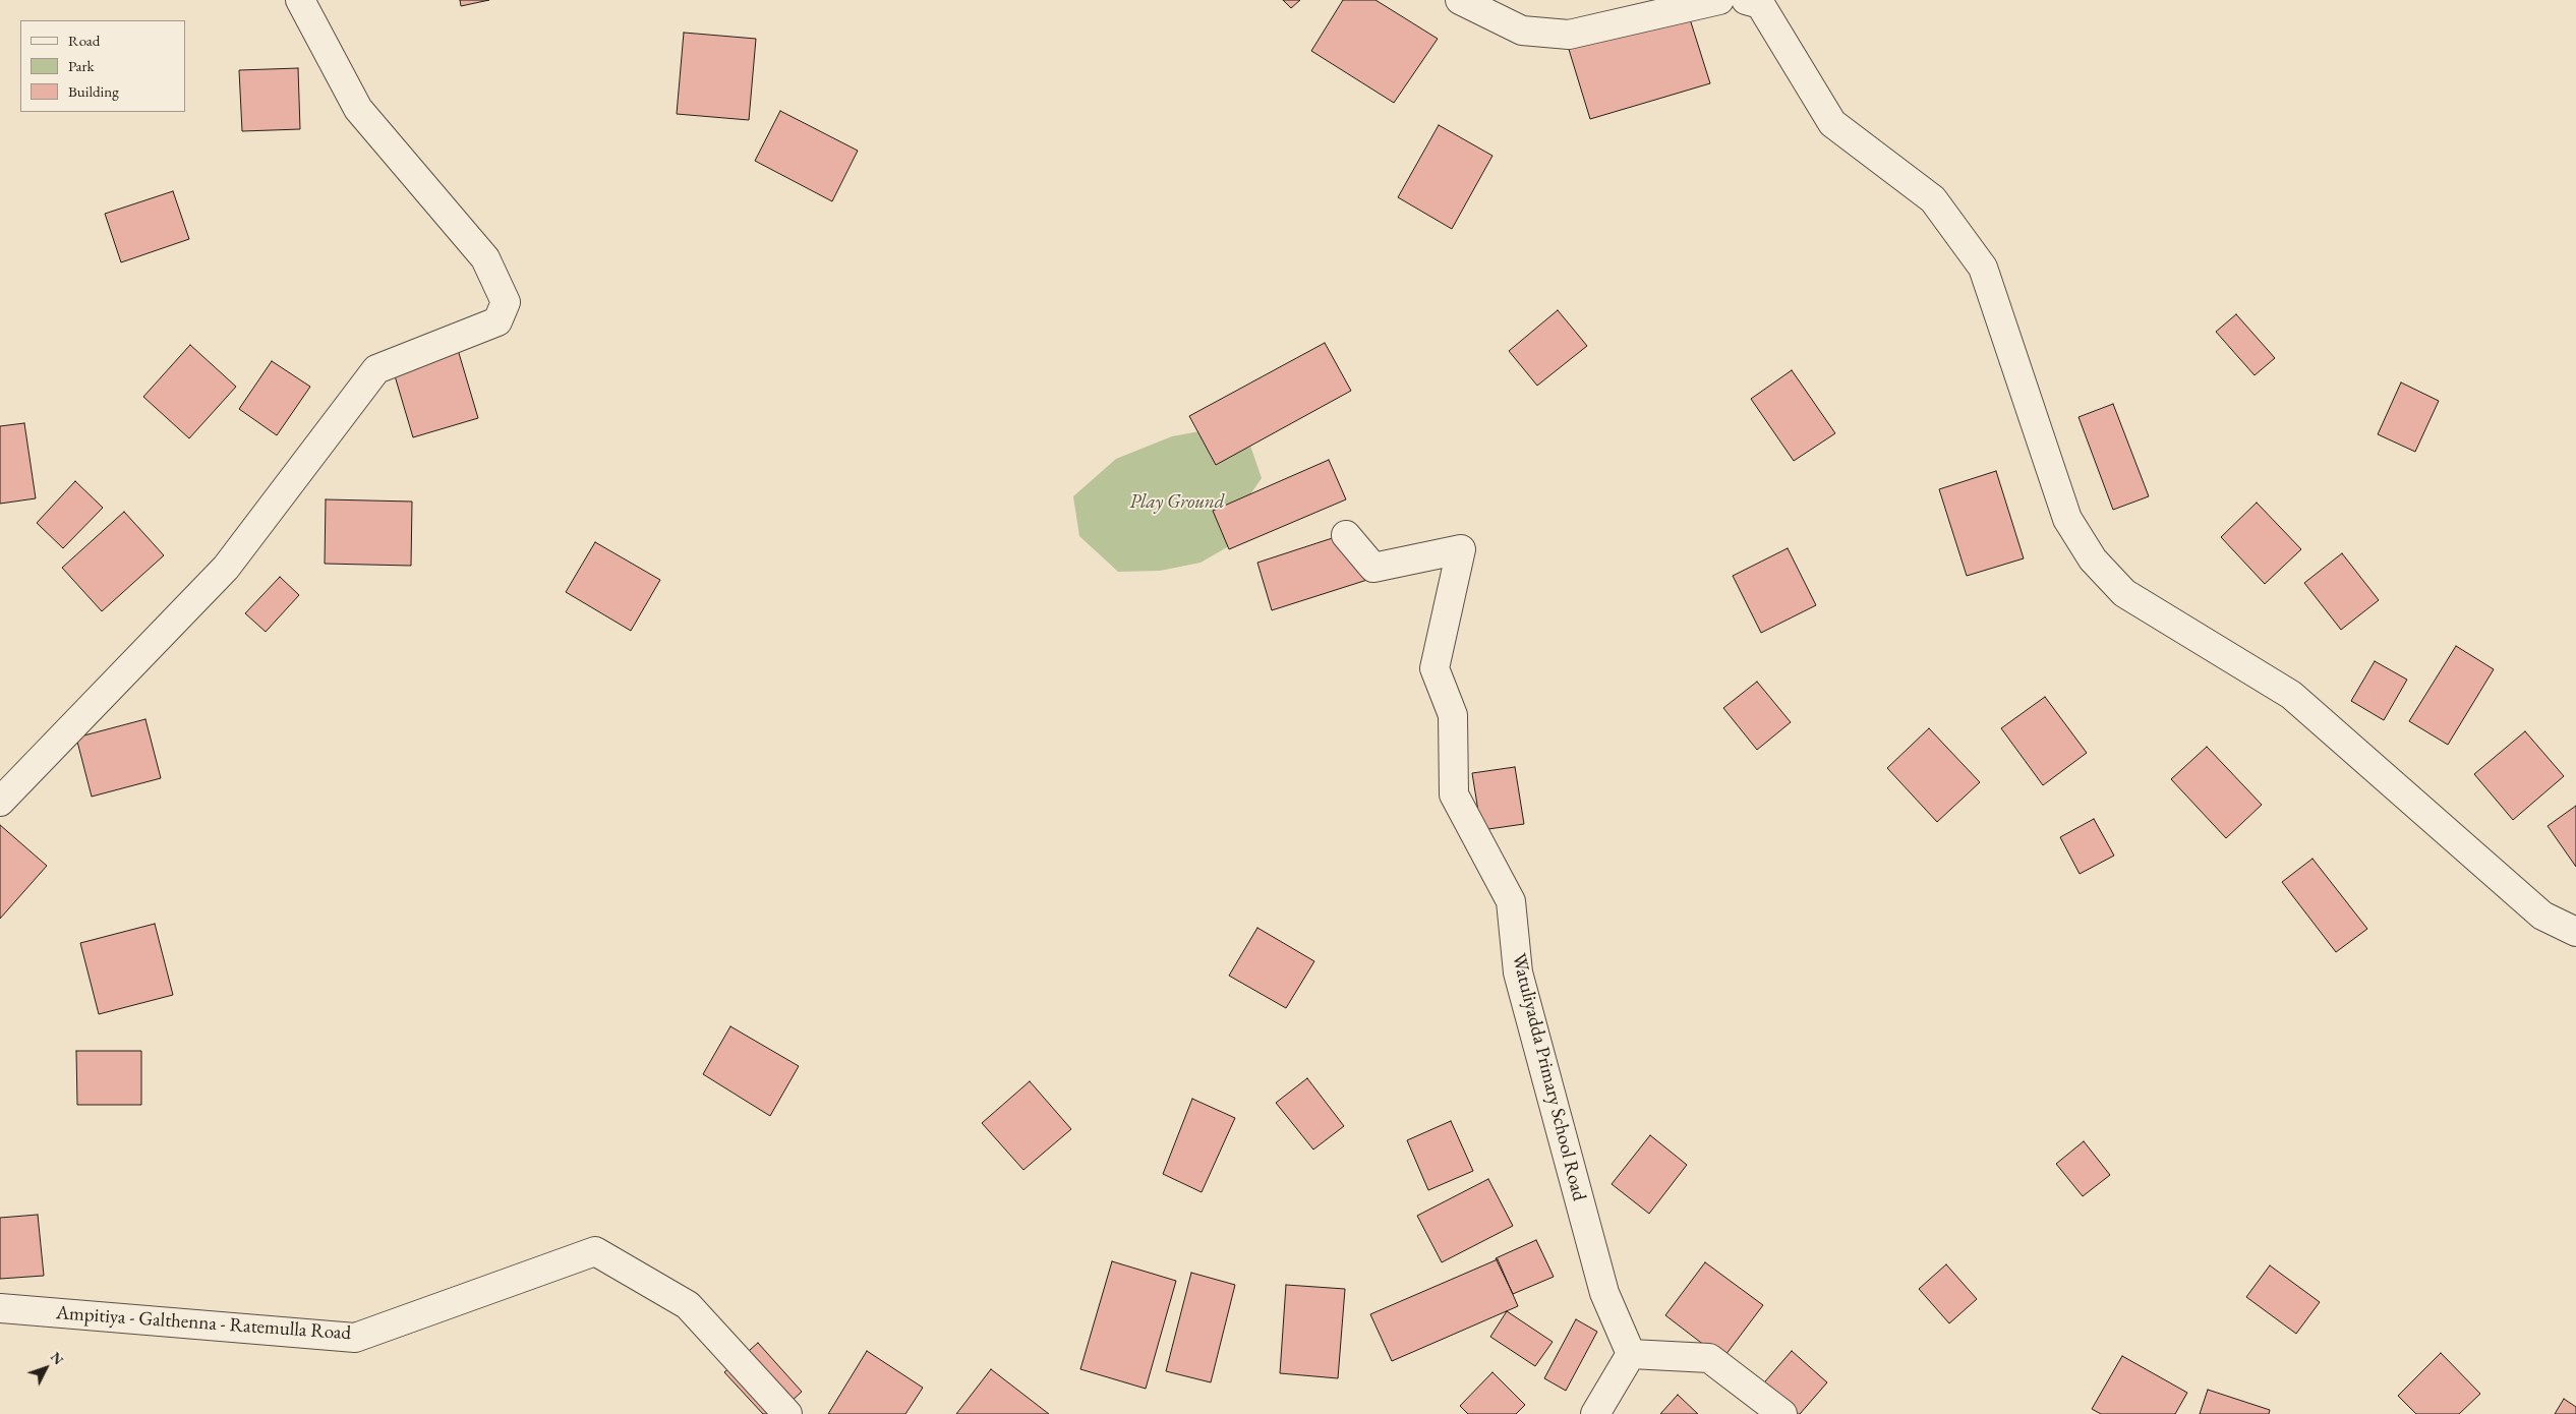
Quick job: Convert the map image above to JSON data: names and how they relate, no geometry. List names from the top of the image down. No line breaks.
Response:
{"streets":{"street":["Watuliyadda Primary School Road","Ampitiya - Galthenna - Ratemulla Road"]},"parks":["Play Ground"],"legend":["Road","Park","Building"],"north":"top right"}
